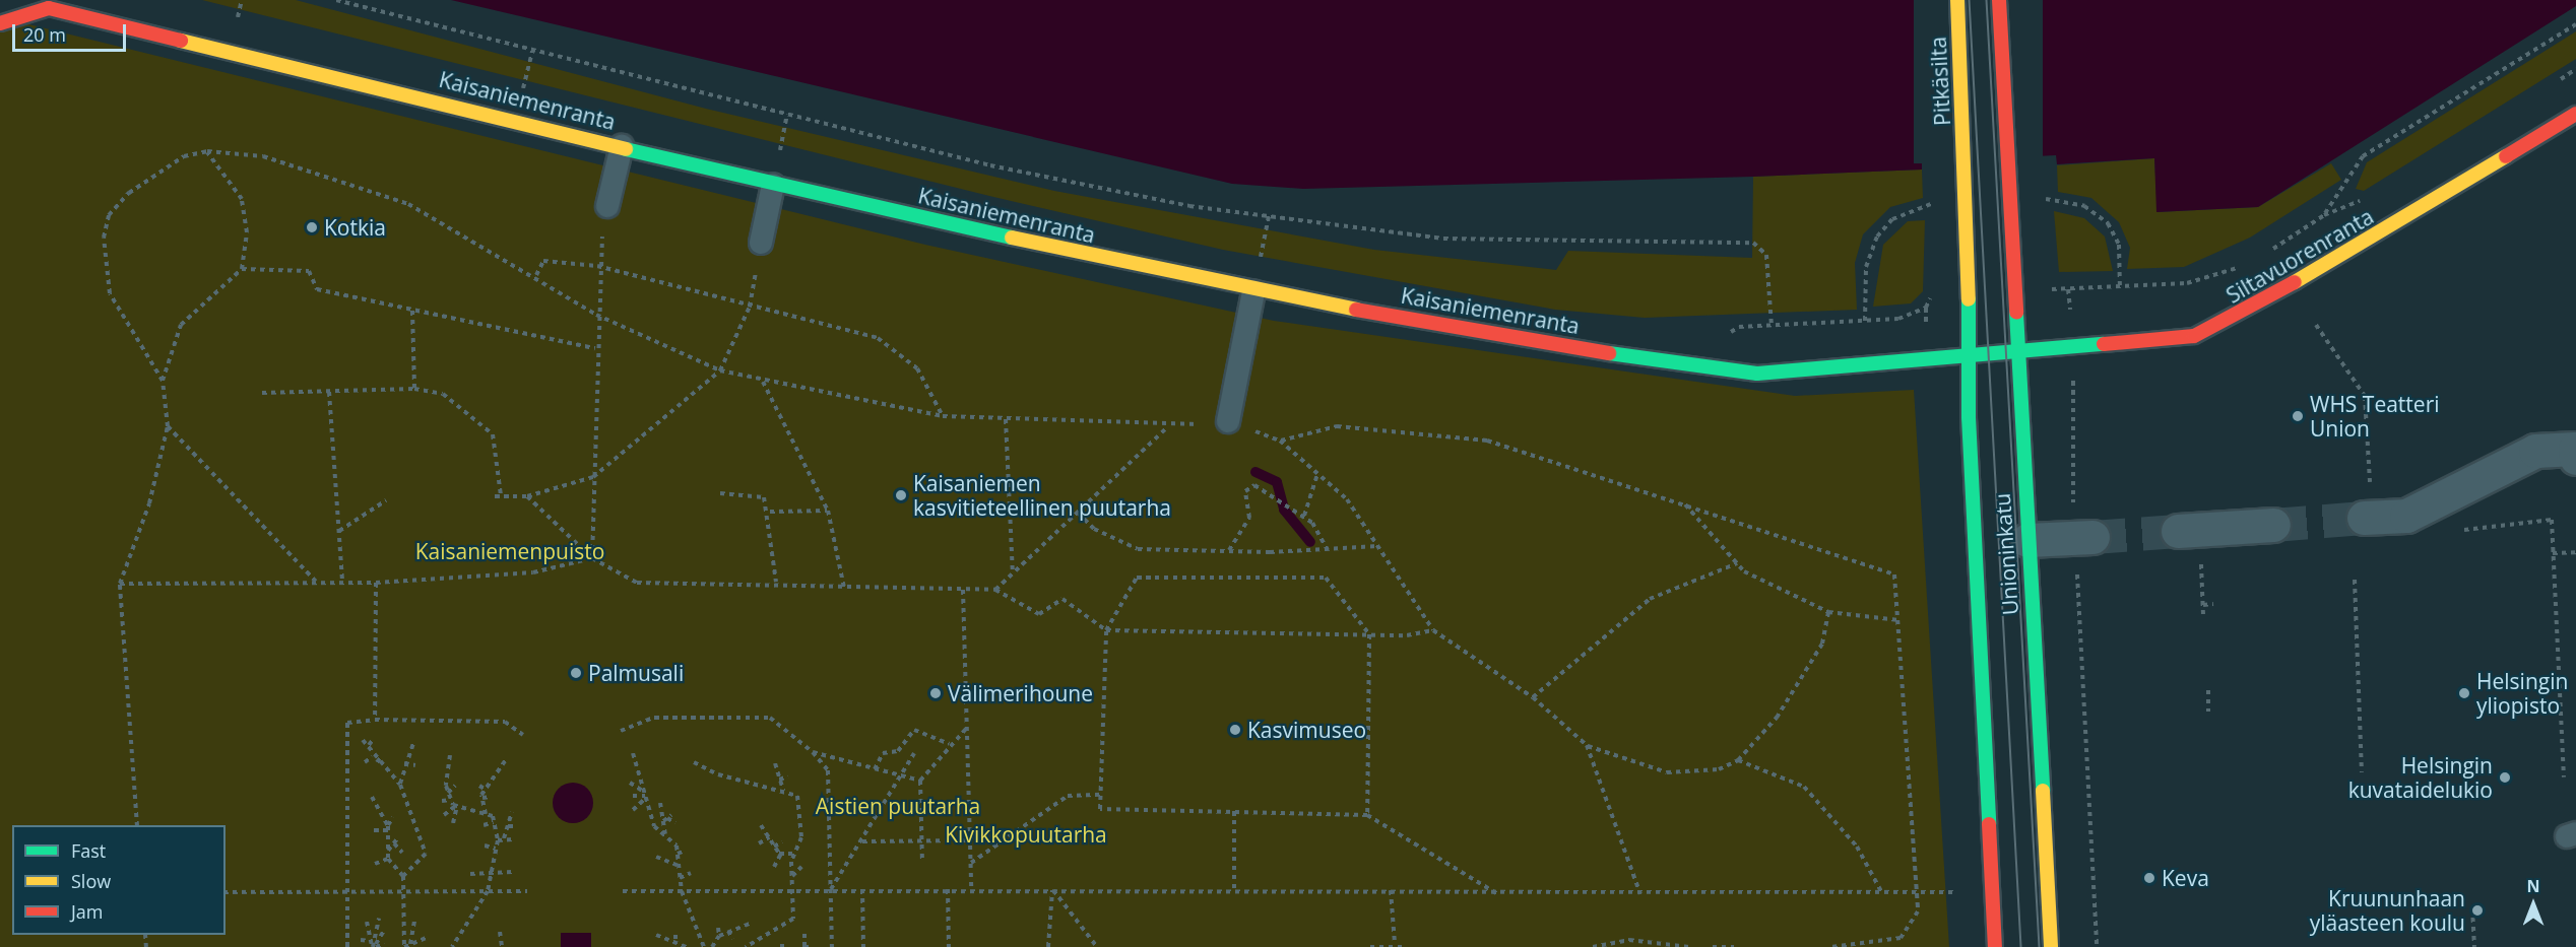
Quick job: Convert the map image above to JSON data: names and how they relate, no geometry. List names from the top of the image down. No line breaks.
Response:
{"streets":{"street":["Pitkäsilta","Kaisaniemenranta","Siltavuorenranta","Unioninkatu"]},"crossings":[["Pitkäsilta","Unioninkatu"],["Kaisaniemenranta","Siltavuorenranta"],["Kaisaniemenranta","Unioninkatu"],["Siltavuorenranta","Unioninkatu"]],"parks":["Kaisaniemenpuisto","Aistien puutarha","Kivikkopuutarha"],"places":["Kotkia","WHS Teatteri Union","Kaisaniemen kasvitieteellinen puutarha","Palmusali","Välimerihoune","Helsingin yliopisto","Kasvimuseo","Helsingin kuvataidelukio","Keva","Kruununhaan yläasteen koulu"],"legend":["Fast","Slow","Jam"],"scale_bar":"20 m","north":"top"}
